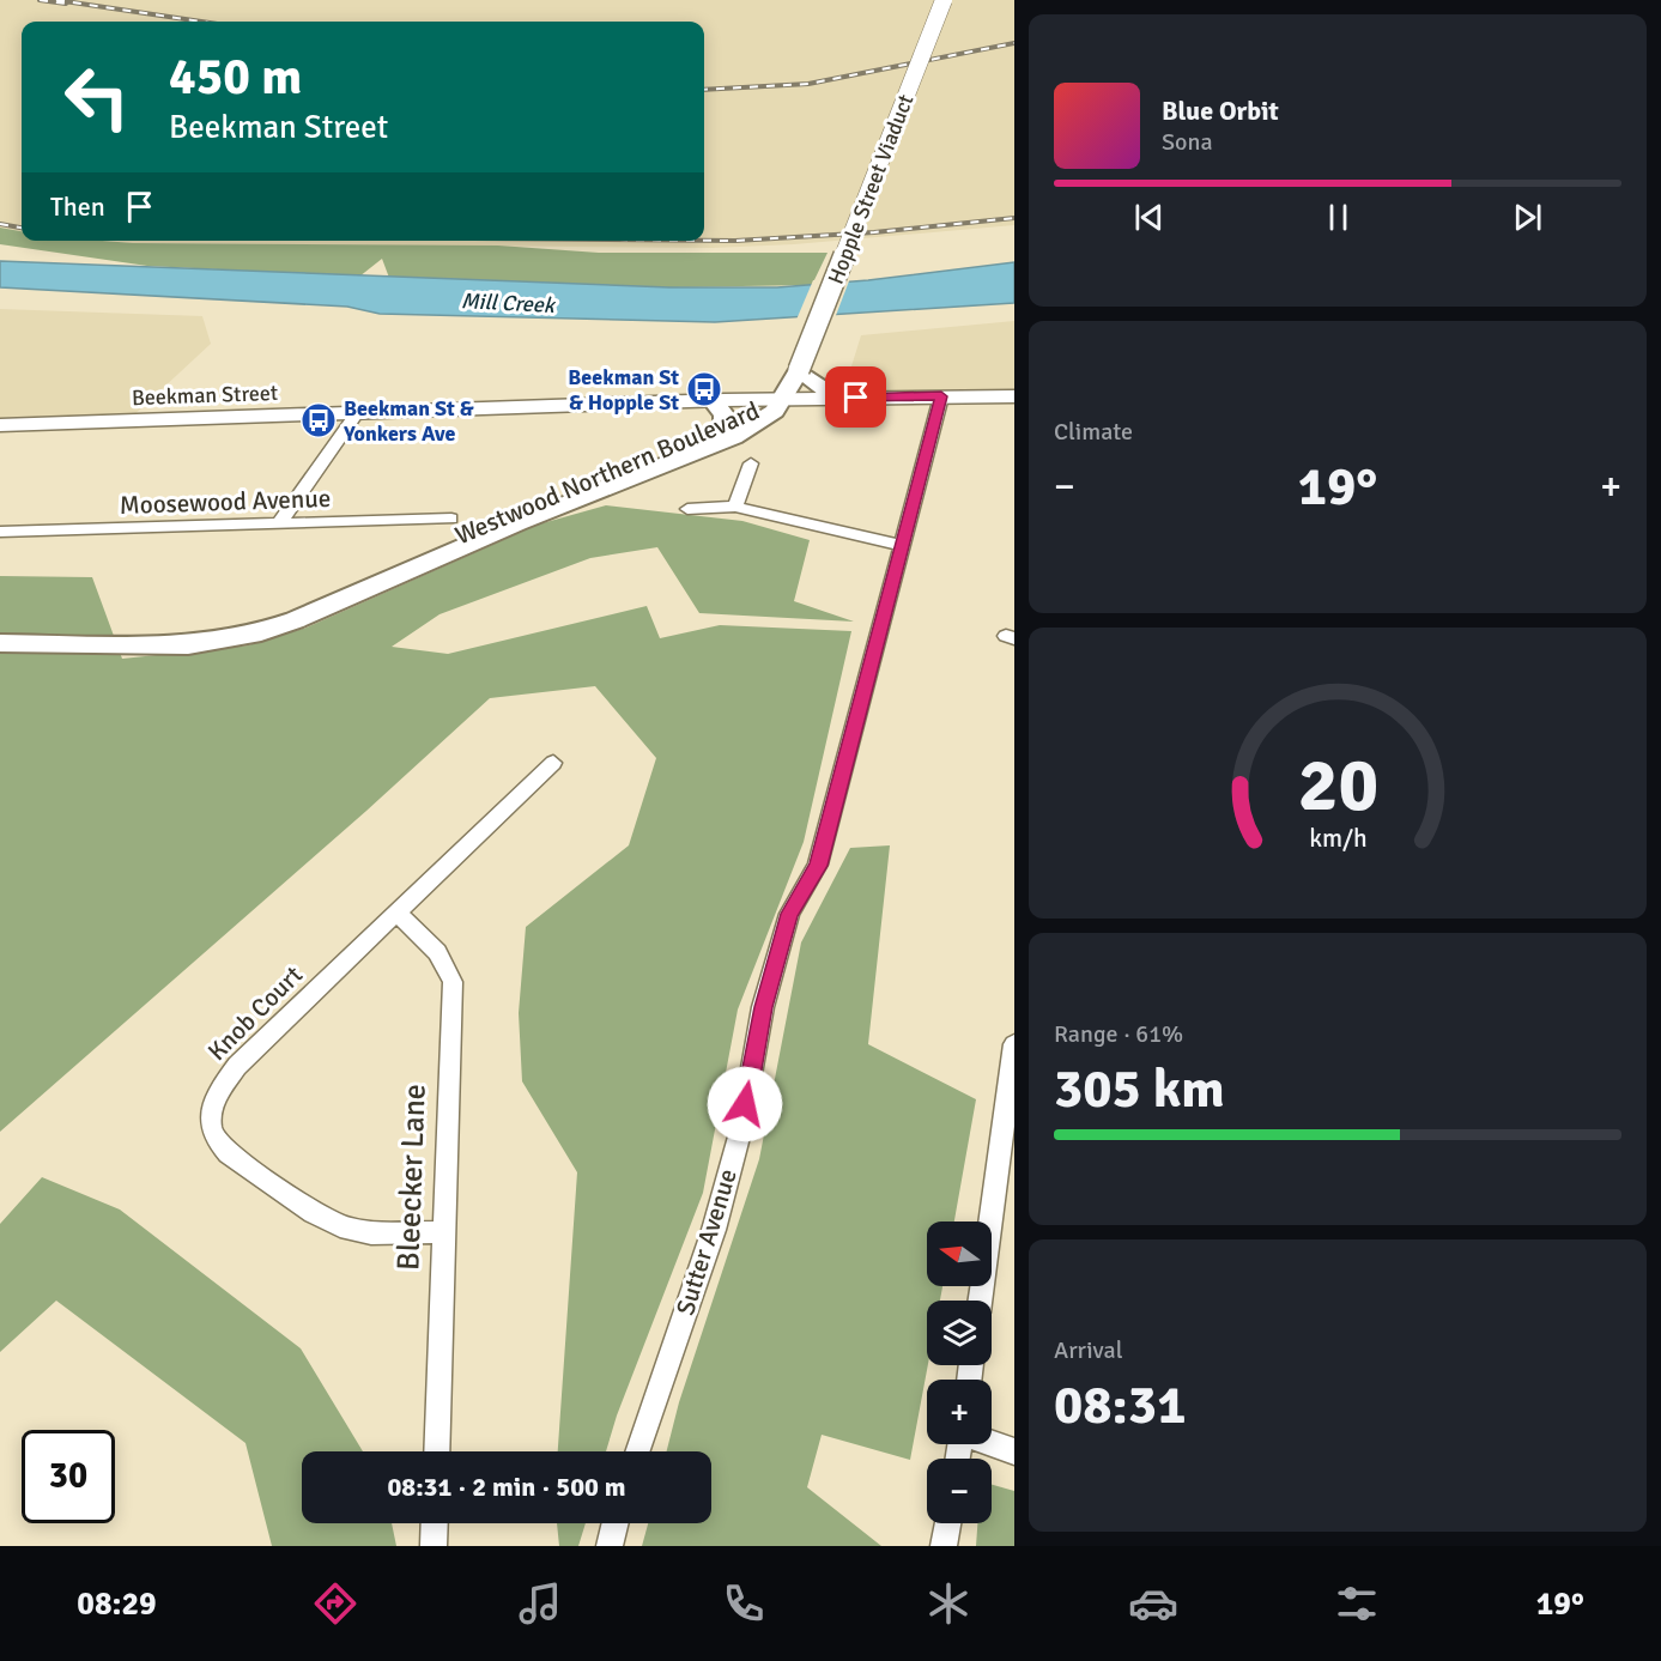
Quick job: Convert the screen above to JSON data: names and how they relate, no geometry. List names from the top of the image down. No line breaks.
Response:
{"streets":{"main road":["Hopple Street Viaduct","Beekman Street","Westwood Northern Boulevard"],"street":["Moosewood Avenue","Knob Court","Bleecker Lane","Sutter Avenue"]},"crossings":[["Hopple Street Viaduct","Beekman Street"],["Hopple Street Viaduct","Westwood Northern Boulevard"],["Beekman Street","Westwood Northern Boulevard"],["Beekman Street","Sutter Avenue"],["Knob Court","Bleecker Lane"]],"water":["Mill Creek"],"places":{"bus stop":["Beekman St & Hopple St","Beekman St & Yonkers Ave"]},"north":"left","page":{"turn":["450 m","Beekman Street"],"song":["Blue Orbit","Sona"],"then":"Then","tile":["Climate",["Range · 61%","305 km"],["Arrival","08:31"]],"heat":["−","19°","+"],"map_buttons":["+","−"],"limit":"30","trip":"08:31 · 2 min · 500 m","tabs":["08:29","19°"],"gauge":["20","km/h"]}}
